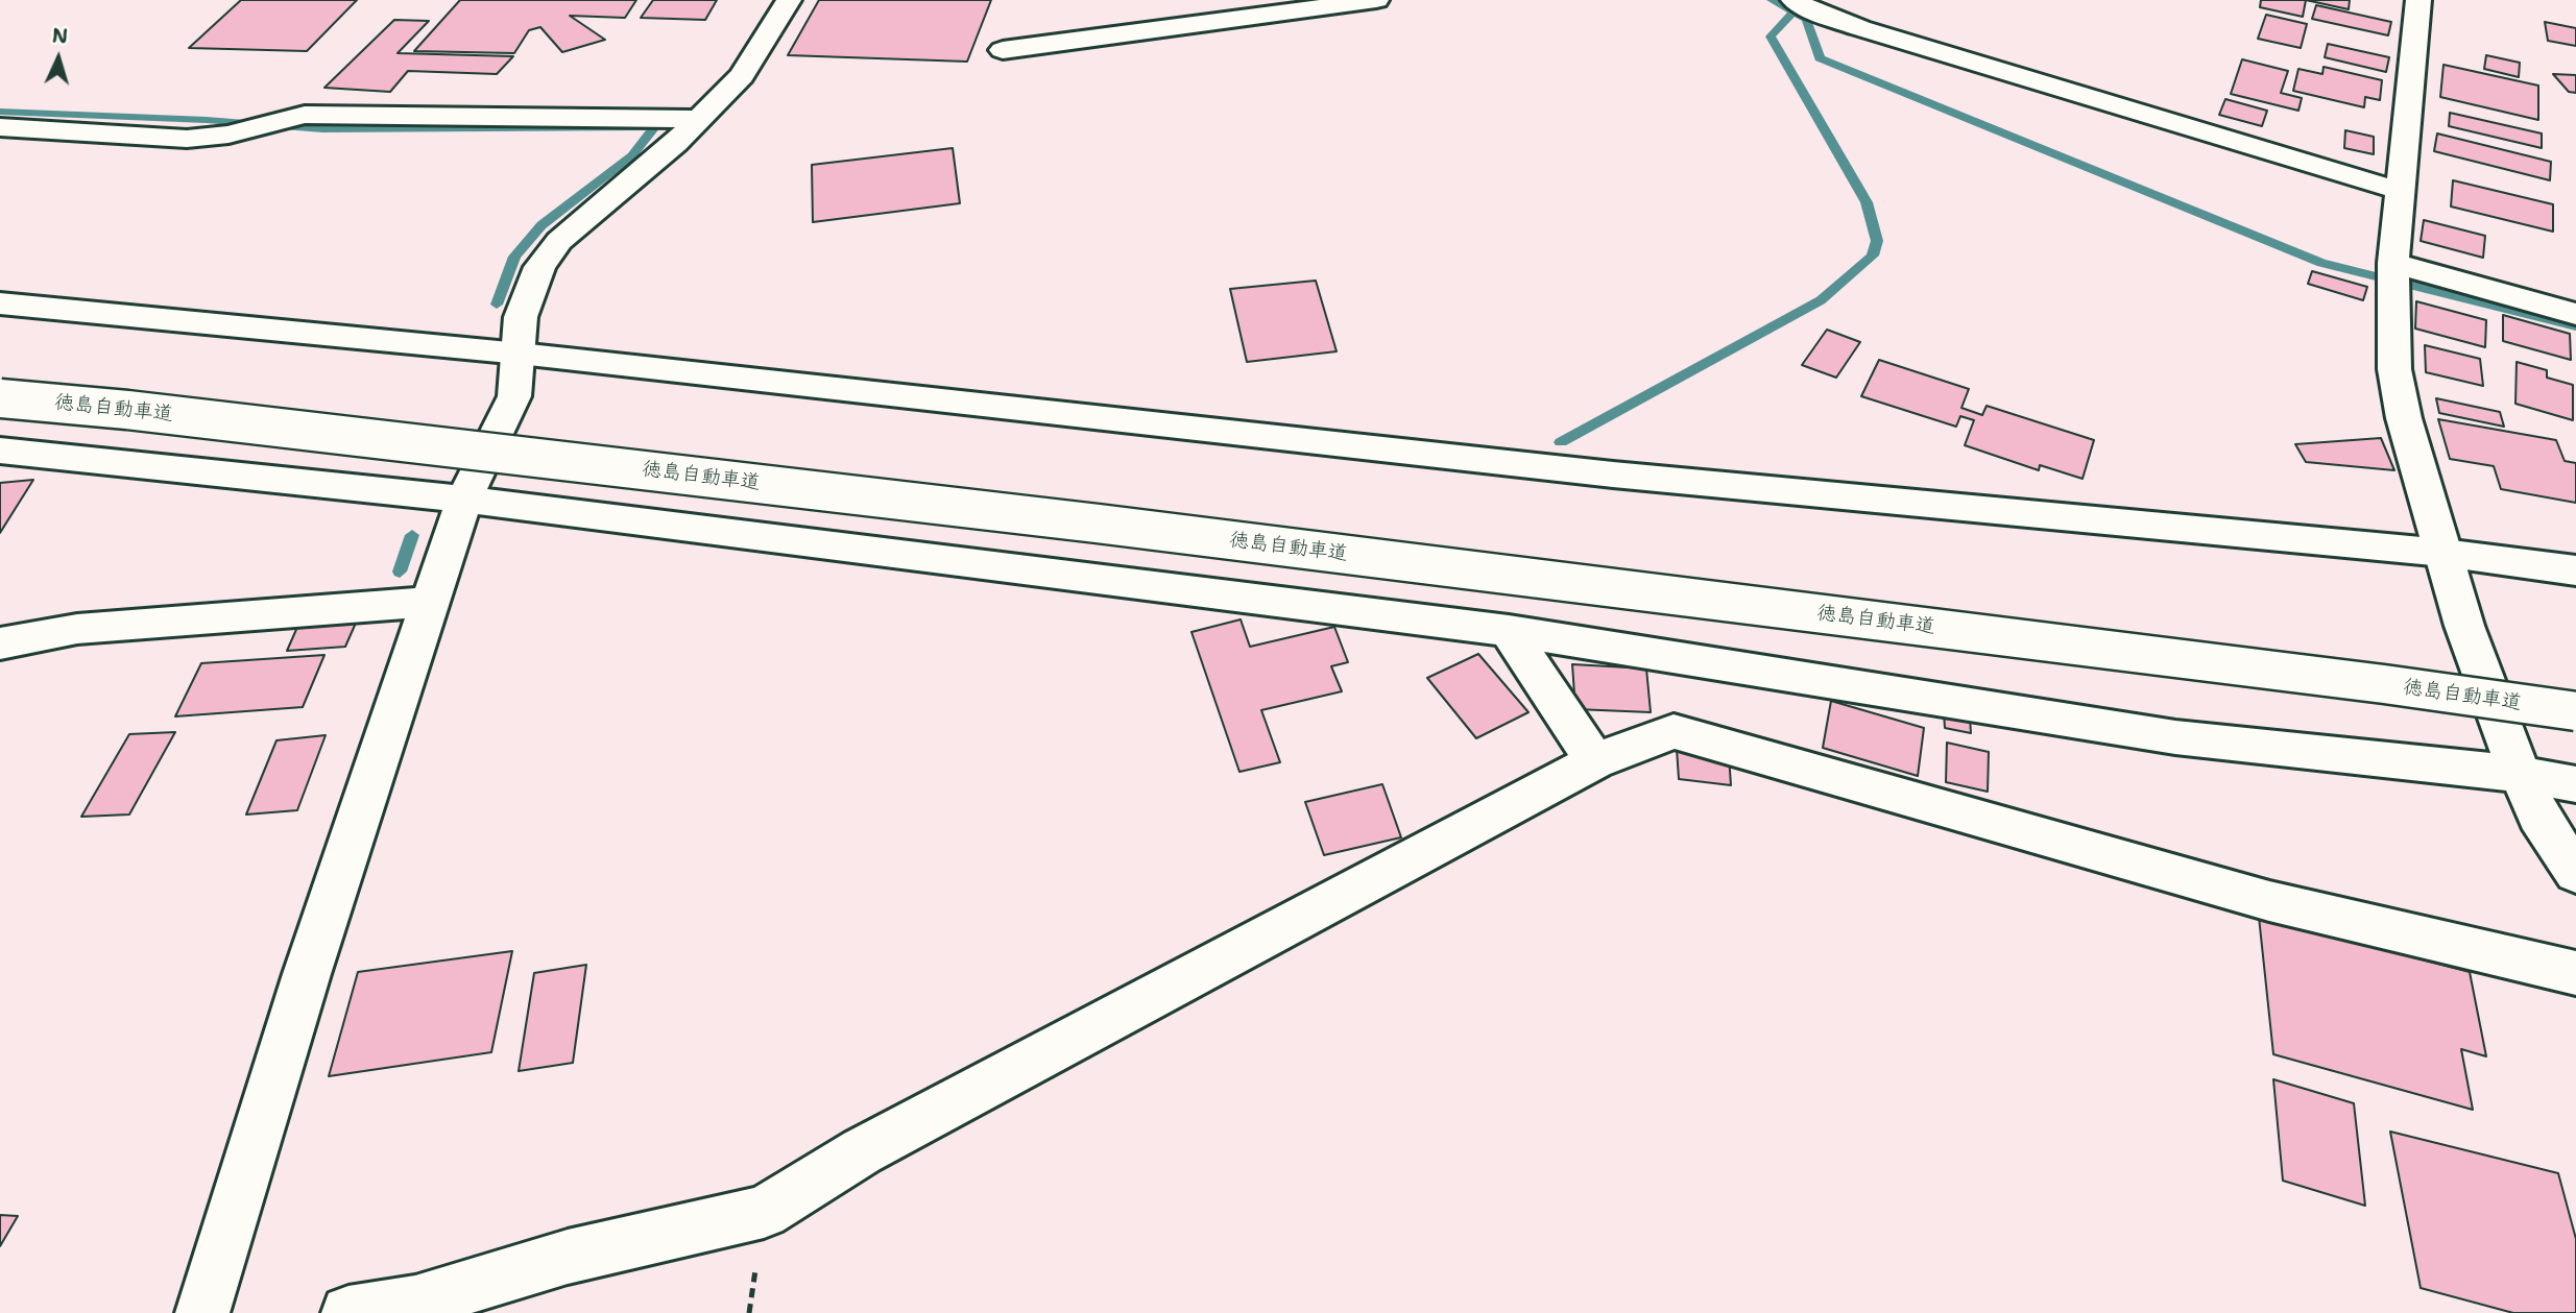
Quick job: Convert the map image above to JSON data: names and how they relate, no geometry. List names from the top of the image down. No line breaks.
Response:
{"streets":{"main road":["徳島自動車道"]},"north":"top"}
